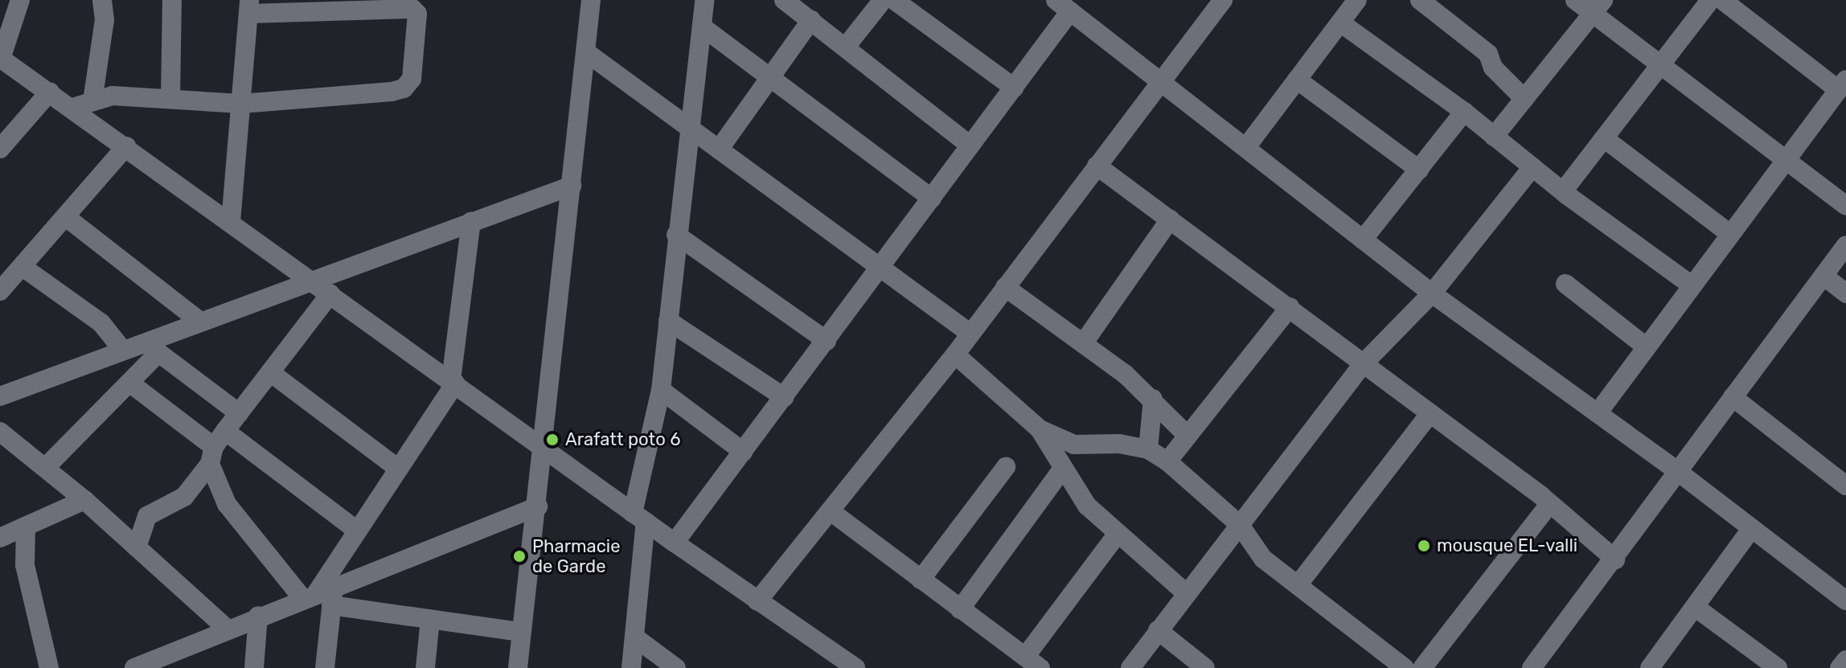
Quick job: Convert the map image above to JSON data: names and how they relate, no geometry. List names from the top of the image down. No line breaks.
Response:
{"places":["Arafatt poto 6","mousque EL-valli","Pharmacie de Garde"]}
